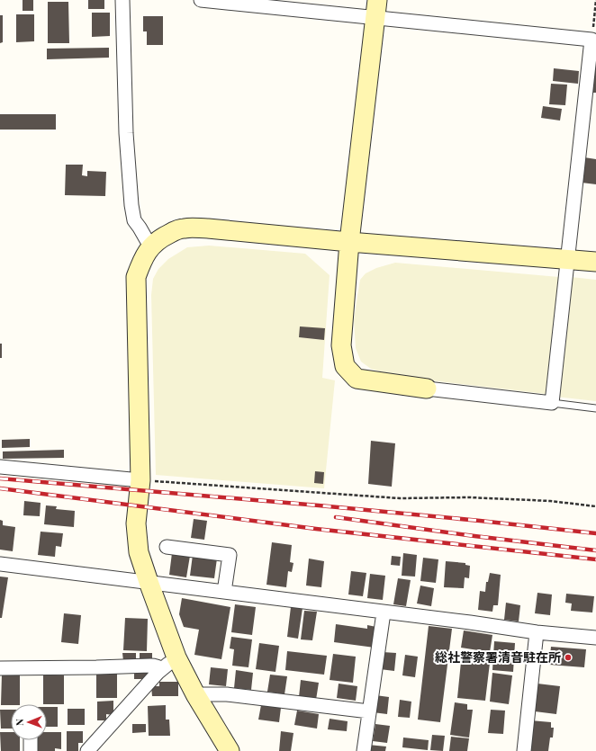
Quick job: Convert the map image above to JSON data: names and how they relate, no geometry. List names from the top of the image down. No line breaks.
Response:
{"places":["総社警察署清音駐在所"],"north":"left"}
